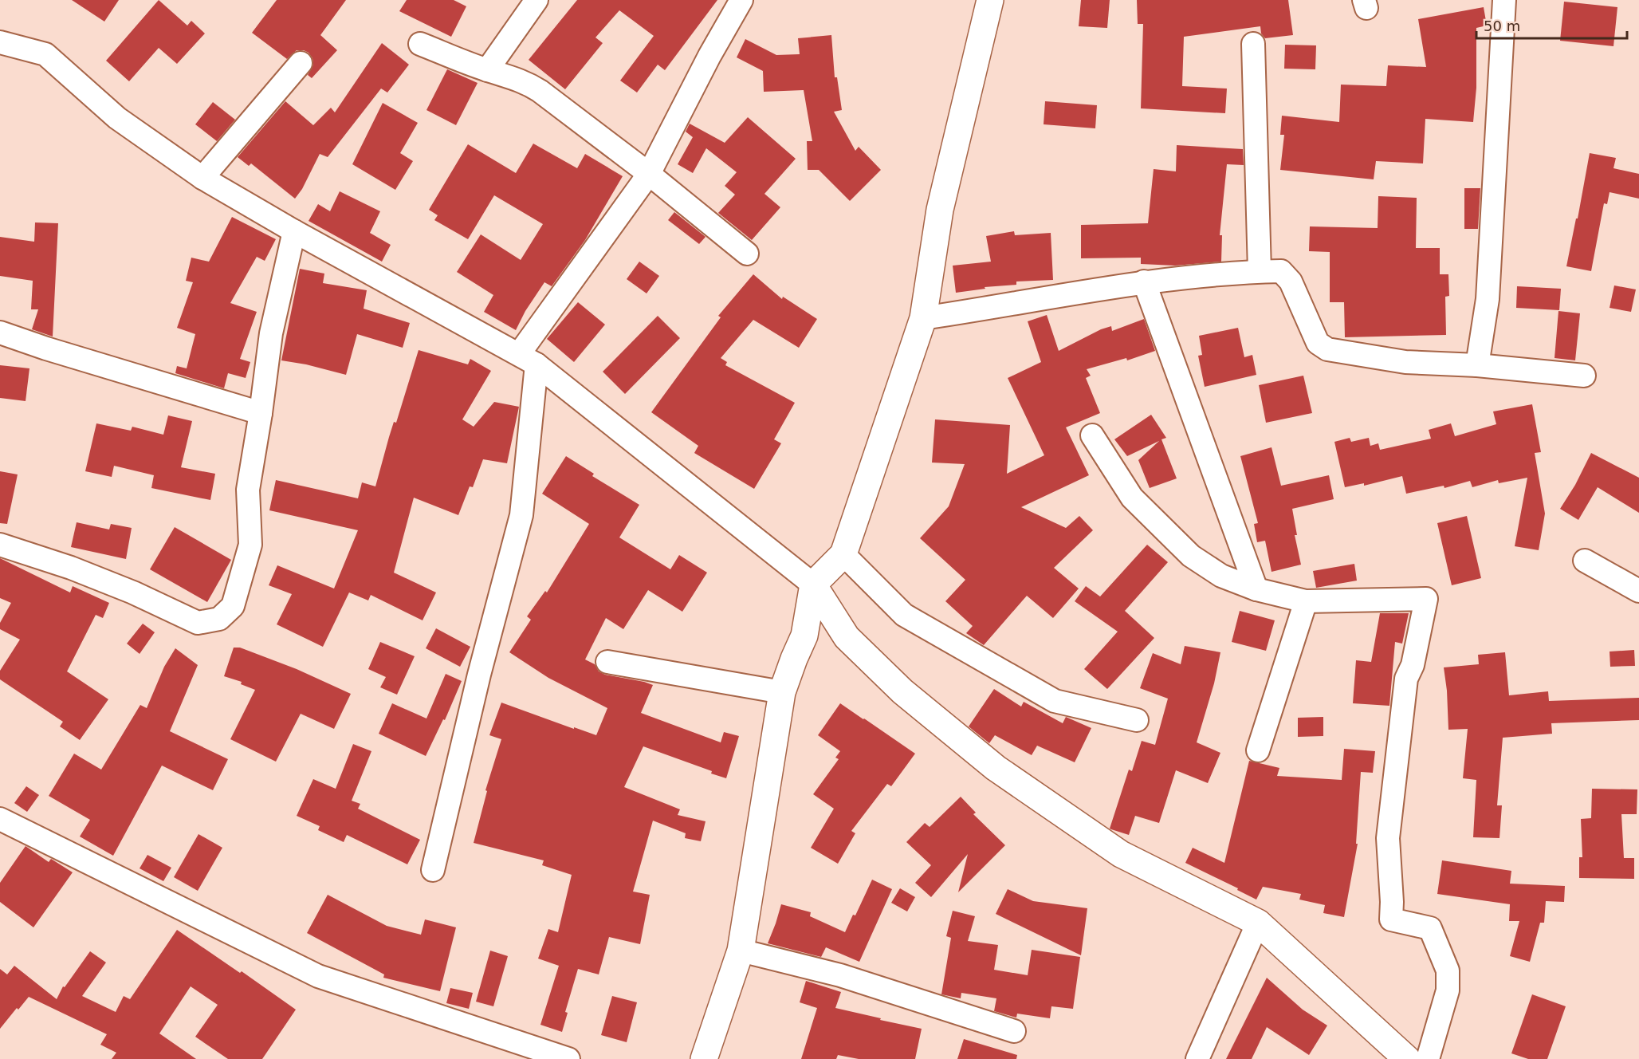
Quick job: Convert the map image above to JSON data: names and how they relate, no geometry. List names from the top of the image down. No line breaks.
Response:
{"scale_bar":"50 m"}
